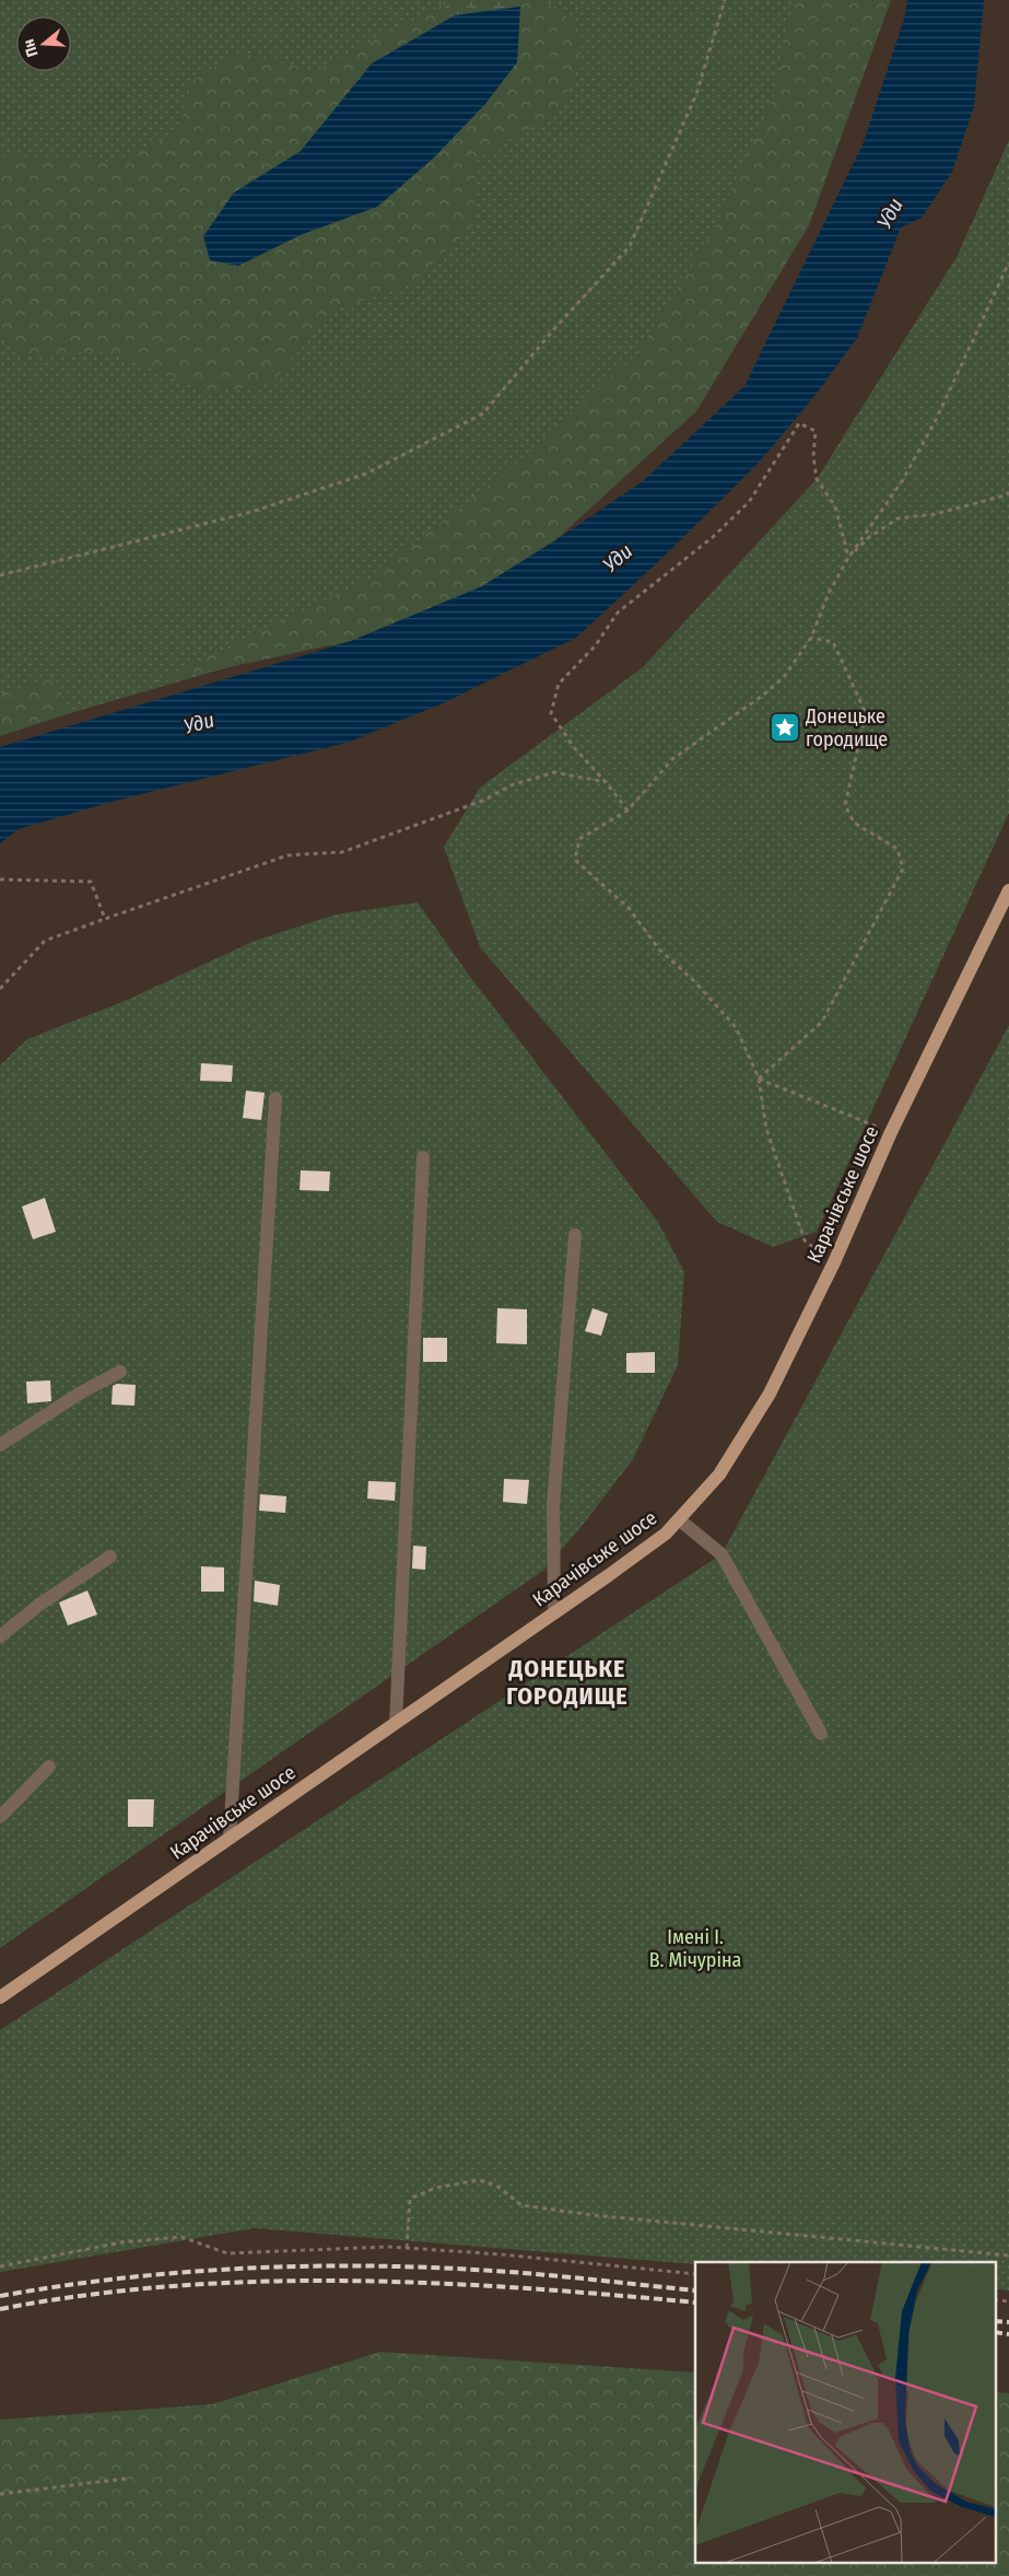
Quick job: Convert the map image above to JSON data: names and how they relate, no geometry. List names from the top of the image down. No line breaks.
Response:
{"streets":{"main road":["Карачівське шосе"]},"districts":["ДОНЕЦЬКЕ ГОРОДИЩЕ"],"water":["Уди"],"parks":["Імені І. В. Мічуріна"],"places":{"place":["Донецьке городище"]},"north":"left"}
